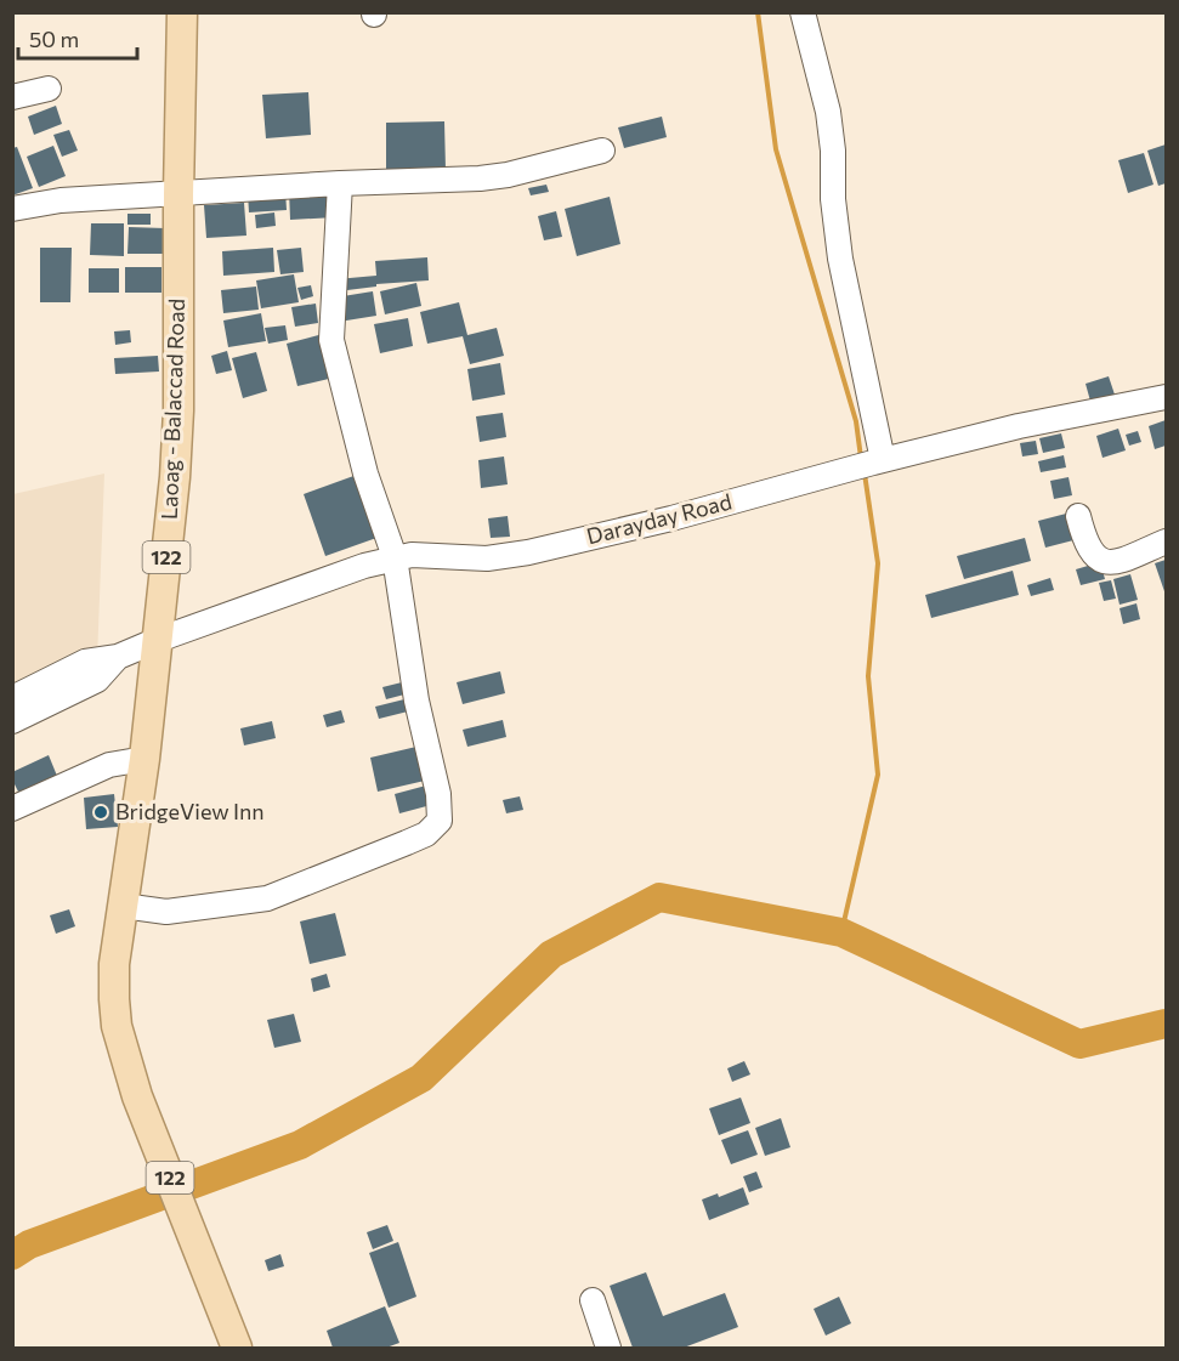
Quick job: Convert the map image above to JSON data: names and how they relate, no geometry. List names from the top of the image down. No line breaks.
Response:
{"streets":{"main road":["Laoag - Balaccad Road","122"],"street":["Darayday Road"]},"crossings":[["Laoag - Balaccad Road","Darayday Road"]],"places":["BridgeView Inn"],"scale_bar":"50 m"}
